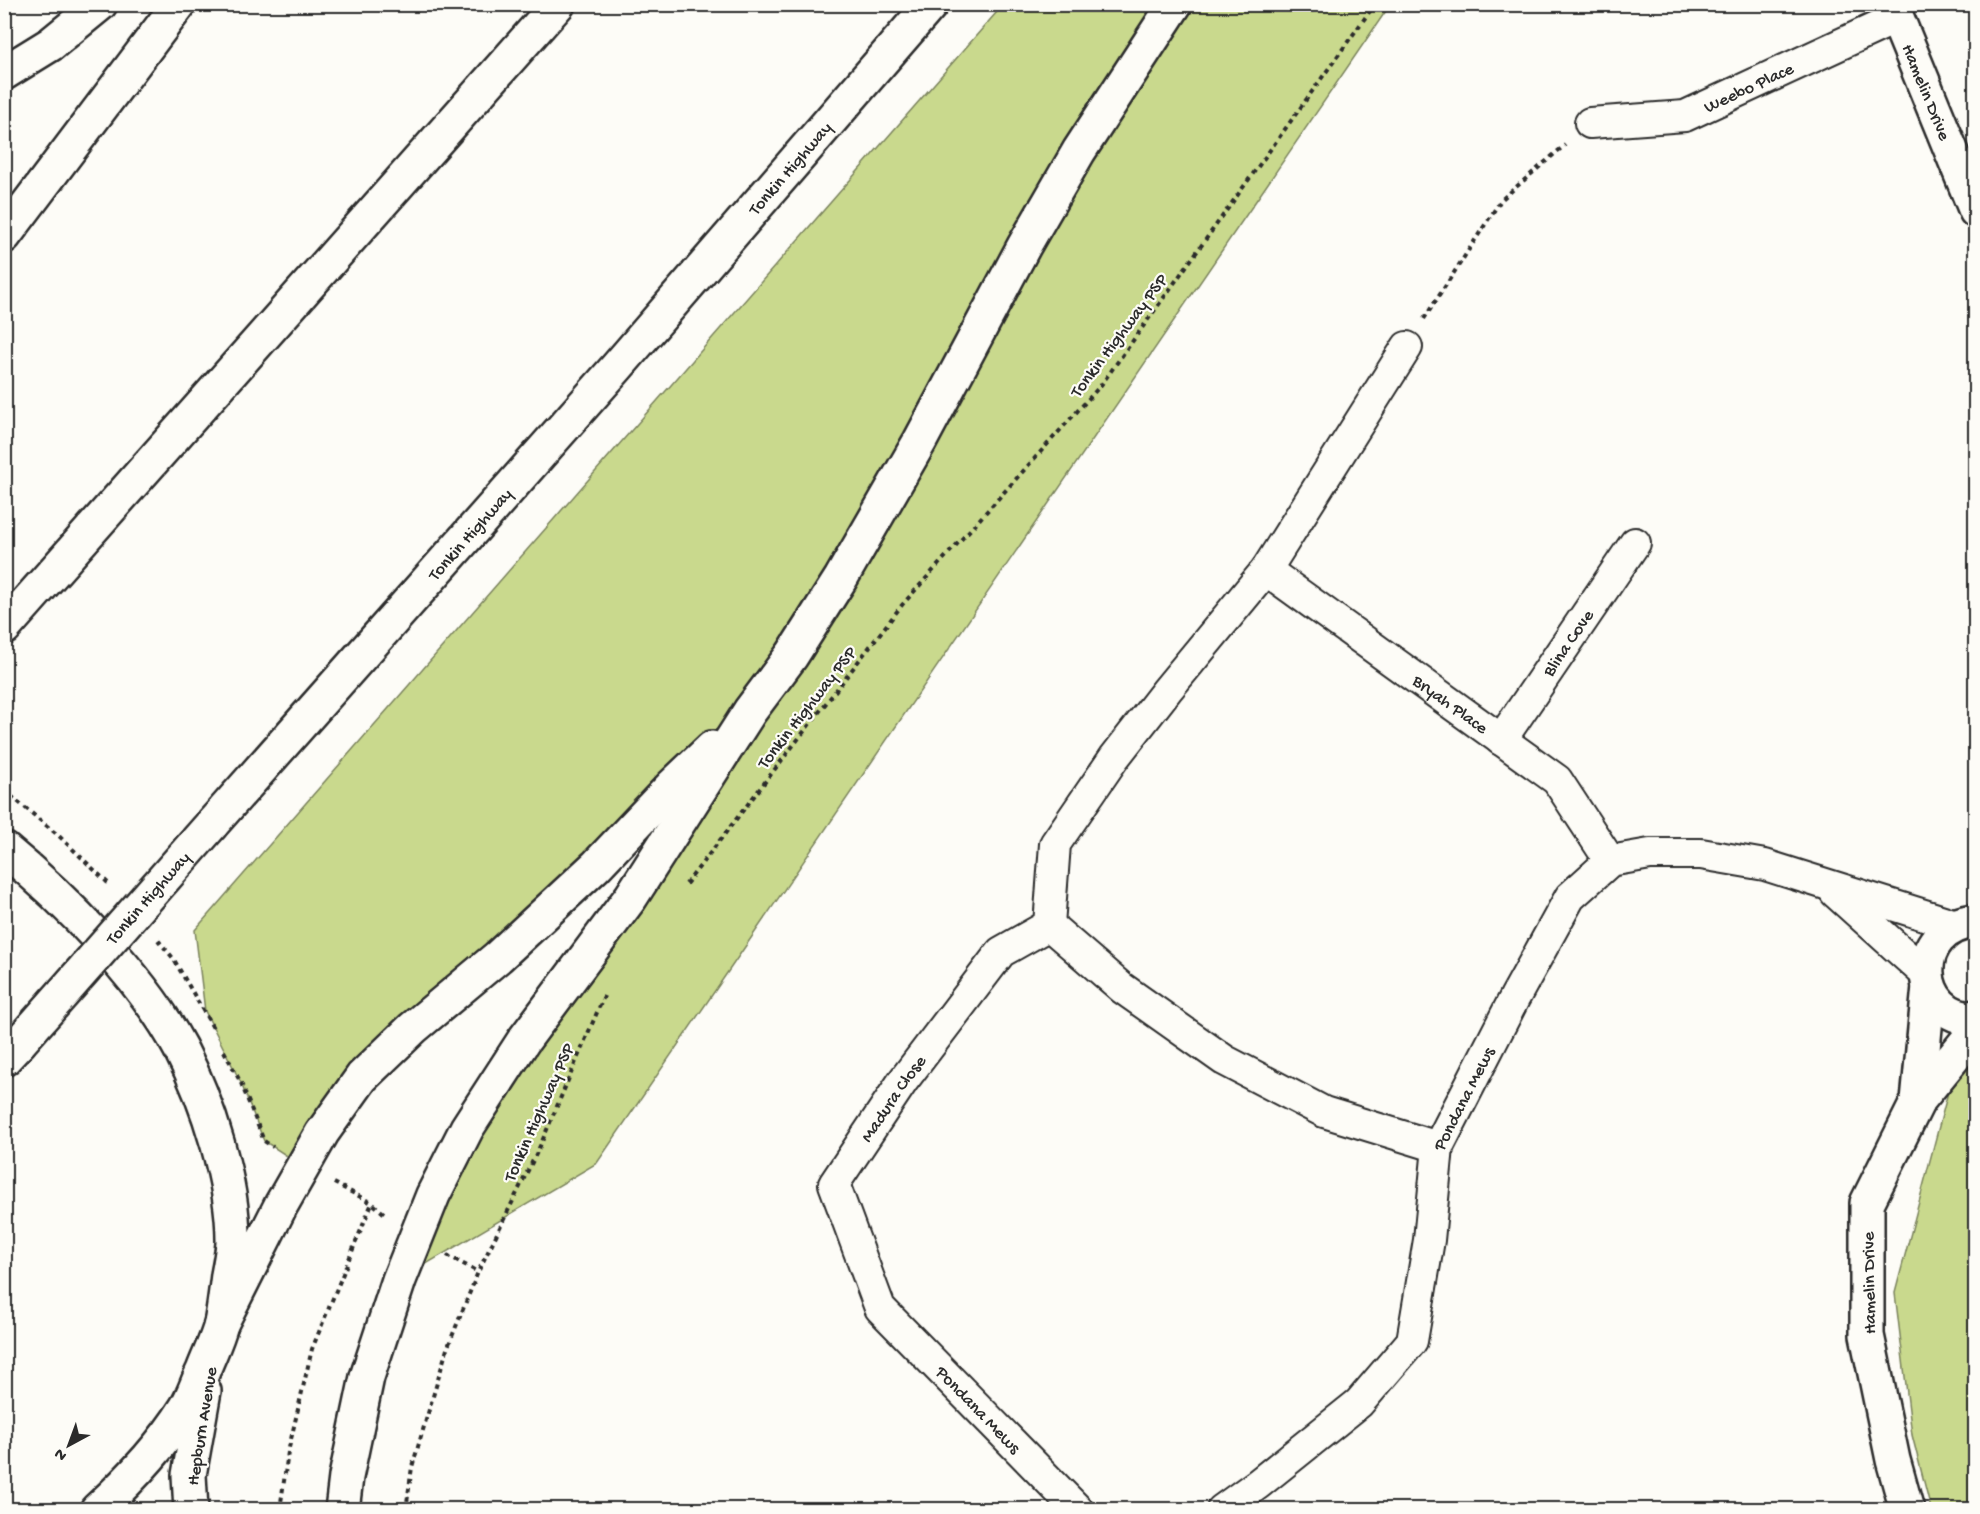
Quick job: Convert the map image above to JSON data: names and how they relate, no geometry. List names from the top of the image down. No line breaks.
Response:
{"streets":{"main road":["Hamelin Drive","Tonkin Highway","Hepburn Avenue"],"street":["Weebo Place","Blina Cove","Bryah Place","Madura Close","Pondana Mews"],"path":["Tonkin Highway PSP"]},"crossings":[["Weebo Place","Hamelin Drive"],["Blina Cove","Bryah Place"],["Bryah Place","Pondana Mews"],["Madura Close","Pondana Mews"]],"north":"bottom left"}
